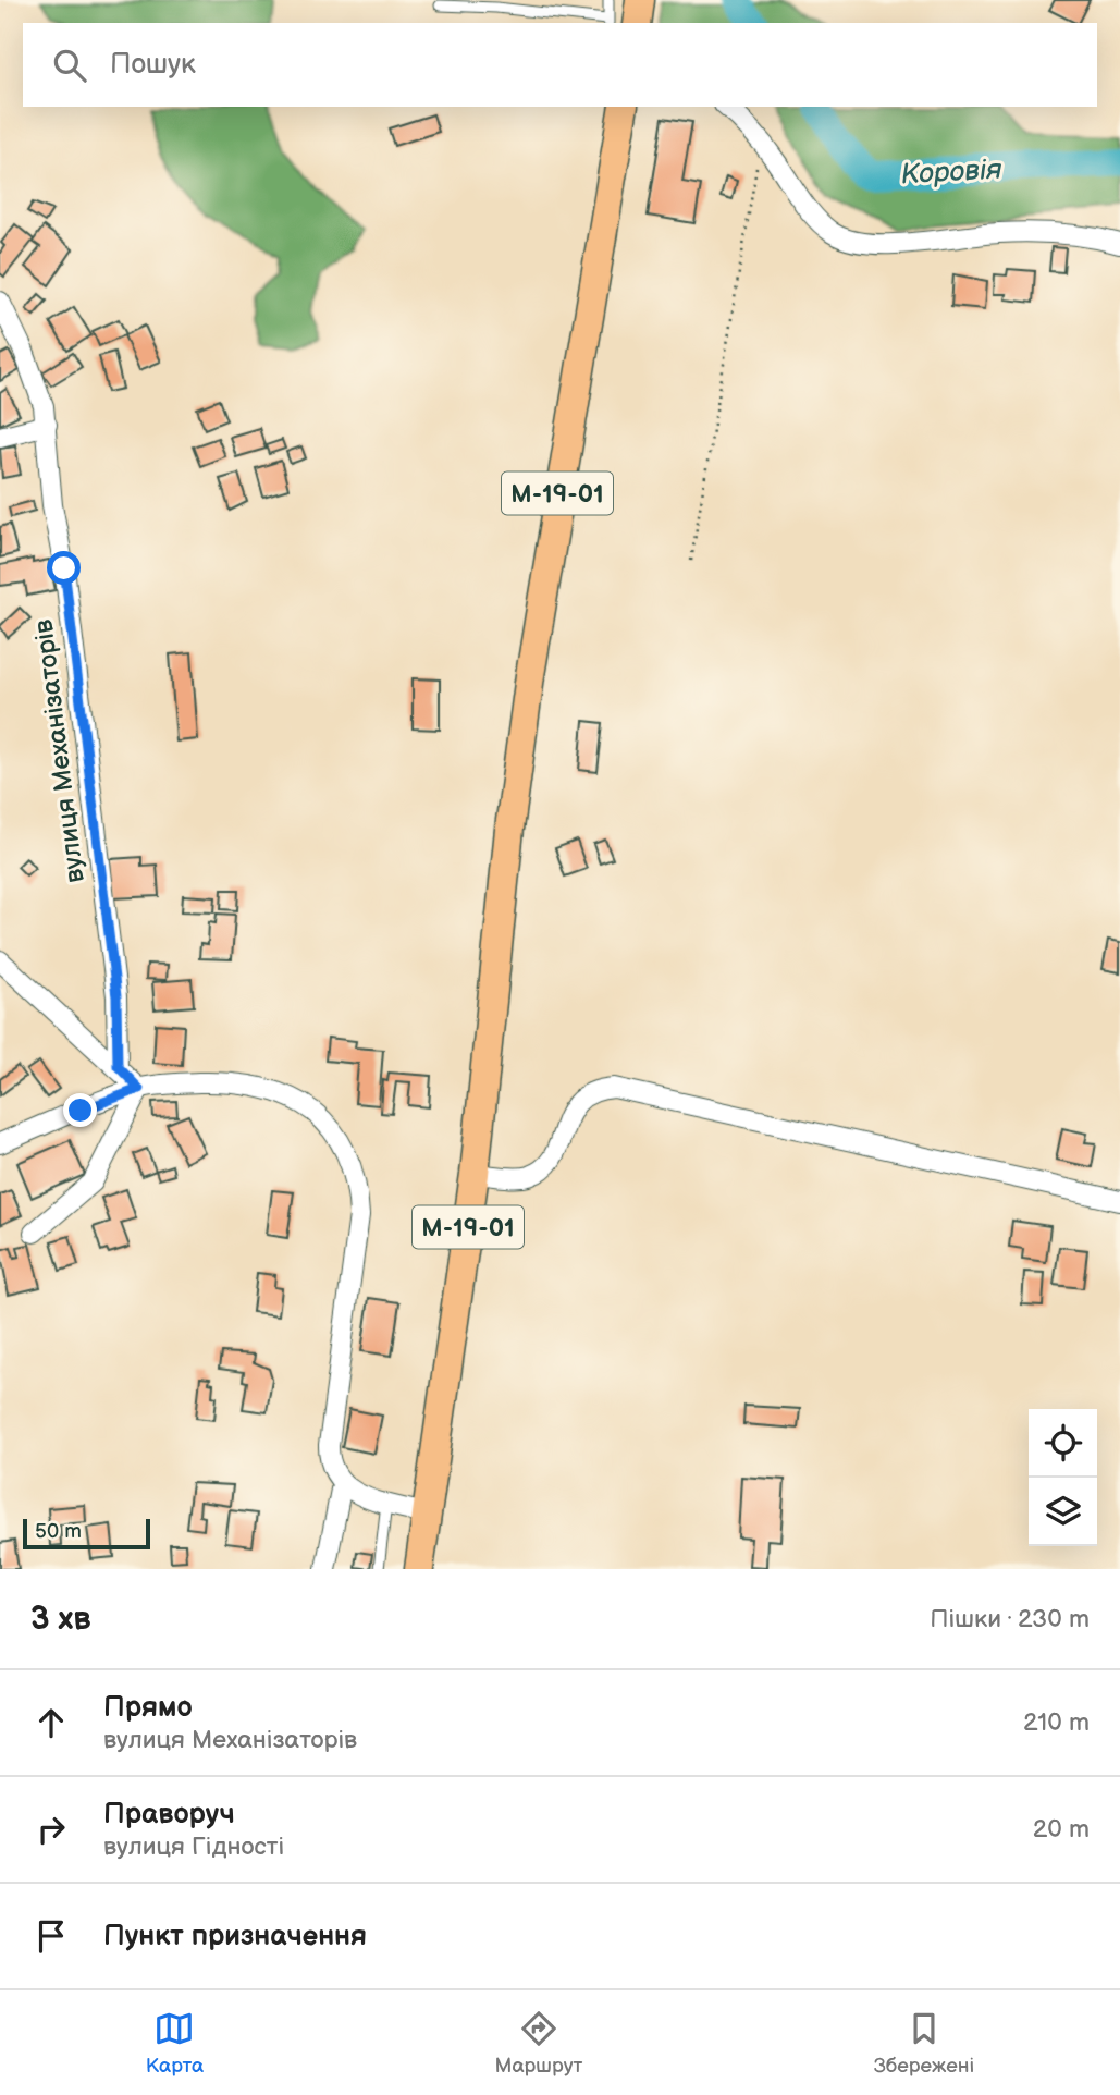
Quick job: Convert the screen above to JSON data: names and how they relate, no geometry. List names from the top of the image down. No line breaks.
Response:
{"streets":{"main road":["М-19-01"],"street":["вулиця Механізаторів"]},"water":["Коровія"],"scale_bar":"50 m","page":{"search":"Пошук","scale":"50 m","heading":["3 хв","Пішки · 230 m"],"list":[["Прямо","вулиця Механізаторів","210 m"],["Праворуч","вулиця Гідності","20 m"],"Пункт призначення"],"nav":["Карта","Маршрут","Збережені"]}}
